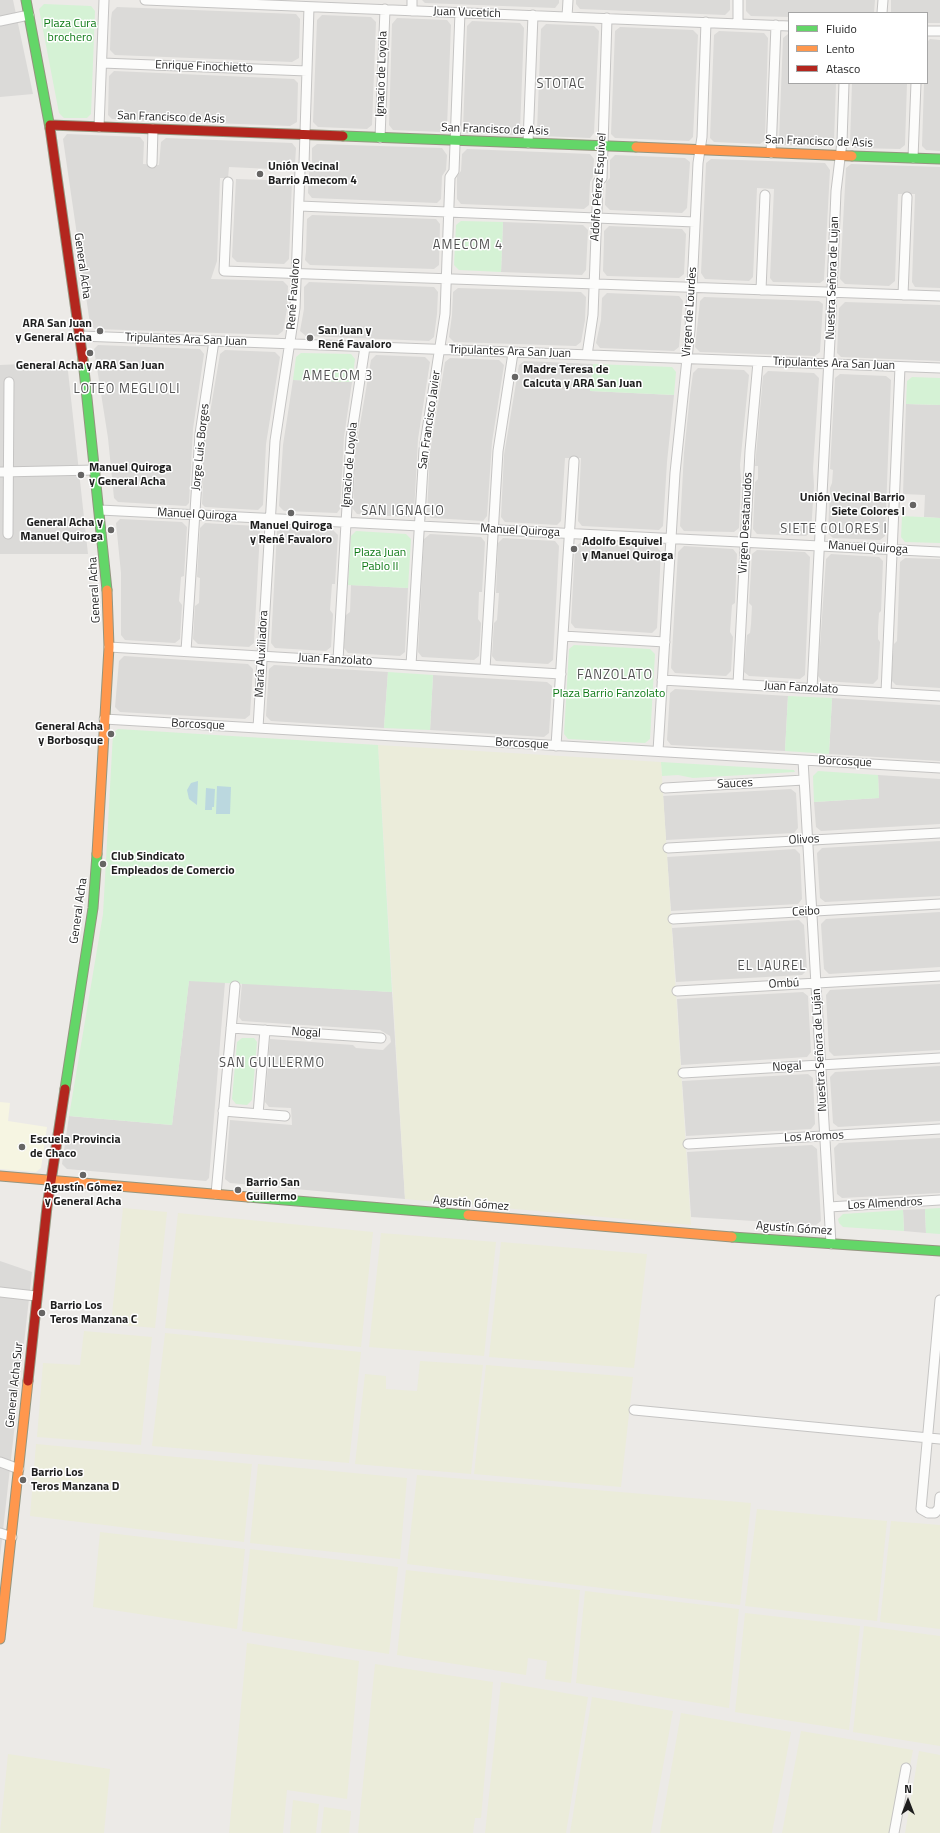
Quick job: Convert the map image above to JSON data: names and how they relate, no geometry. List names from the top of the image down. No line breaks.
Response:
{"streets":{"main road":["San Francisco de Asis","General Acha","Agustín Gómez","General Acha Sur"],"street":["Juan Vucetich","Enrique Finochietto","Ignacio de Loyola","Adolfo Pérez Esquivel","Nuestra Señora de Lujan","René Favaloro","Virgen de Lourdes","Tripulantes Ara San Juan","San Francisco Javier","Jorge Luis Borges","Manuel Quiroga","Virgen Desatanudos","María Auxiliadora","Juan Fanzolato","Borcosque","Sauces","Olivos","Ceibo","Ombú","Nogal","Nuestra Señora de Luján","Los Aromos","Los Almendros"]},"crossings":[["Juan Vucetich","Ignacio de Loyola"],["Juan Vucetich","Adolfo Pérez Esquivel"],["Juan Vucetich","René Favaloro"],["Juan Vucetich","Virgen de Lourdes"],["Juan Vucetich","San Francisco Javier"],["Enrique Finochietto","René Favaloro"],["Ignacio de Loyola","San Francisco de Asis"],["Ignacio de Loyola","Tripulantes Ara San Juan"],["Ignacio de Loyola","Manuel Quiroga"],["Ignacio de Loyola","Juan Fanzolato"],["San Francisco de Asis","Adolfo Pérez Esquivel"],["San Francisco de Asis","General Acha"],["San Francisco de Asis","Nuestra Señora de Lujan"],["San Francisco de Asis","René Favaloro"],["San Francisco de Asis","Virgen de Lourdes"],["San Francisco de Asis","San Francisco Javier"],["Adolfo Pérez Esquivel","Tripulantes Ara San Juan"],["General Acha","Tripulantes Ara San Juan"],["General Acha","Manuel Quiroga"],["General Acha","Juan Fanzolato"],["General Acha","Borcosque"],["General Acha","Agustín Gómez"],["General Acha","General Acha Sur"],["Nuestra Señora de Lujan","Tripulantes Ara San Juan"],["Nuestra Señora de Lujan","Manuel Quiroga"],["Nuestra Señora de Lujan","Juan Fanzolato"],["René Favaloro","Tripulantes Ara San Juan"],["René Favaloro","Manuel Quiroga"],["René Favaloro","María Auxiliadora"],["Virgen de Lourdes","Tripulantes Ara San Juan"],["Virgen de Lourdes","Manuel Quiroga"],["Virgen de Lourdes","Juan Fanzolato"],["Virgen de Lourdes","Borcosque"],["Tripulantes Ara San Juan","San Francisco Javier"],["Tripulantes Ara San Juan","Jorge Luis Borges"],["Tripulantes Ara San Juan","Virgen Desatanudos"],["San Francisco Javier","Manuel Quiroga"],["San Francisco Javier","Juan Fanzolato"],["Jorge Luis Borges","Manuel Quiroga"],["Jorge Luis Borges","Juan Fanzolato"],["Manuel Quiroga","Virgen Desatanudos"],["Virgen Desatanudos","Juan Fanzolato"],["María Auxiliadora","Juan Fanzolato"],["María Auxiliadora","Borcosque"],["Borcosque","Nuestra Señora de Luján"],["Sauces","Nuestra Señora de Luján"],["Olivos","Nuestra Señora de Luján"],["Ceibo","Nuestra Señora de Luján"],["Ombú","Nuestra Señora de Luján"],["Nogal","Nuestra Señora de Luján"],["Nuestra Señora de Luján","Los Aromos"],["Nuestra Señora de Luján","Agustín Gómez"],["Nuestra Señora de Luján","Los Almendros"],["Agustín Gómez","General Acha Sur"]],"districts":["STOTAC","AMECOM 4","AMECOM 3","LOTEO MEGLIOLI","SAN IGNACIO","SIETE COLORES I","FANZOLATO","EL LAUREL","SAN GUILLERMO"],"parks":["Plaza Cura brochero","Plaza Juan Pablo II","Plaza Barrio Fanzolato"],"places":["Unión Vecinal Barrio Amecom 4","ARA San Juan y General Acha","San Juan y René Favaloro","General Acha y ARA San Juan","Madre Teresa de Calcuta y ARA San Juan","Manuel Quiroga y General Acha","Unión Vecinal Barrio Siete Colores I","Manuel Quiroga y René Favaloro","General Acha y Manuel Quiroga","Adolfo Esquivel y Manuel Quiroga","General Acha y Borbosque","Club Sindicato Empleados de Comercio","Escuela Provincia de Chaco","Agustín Gómez y General Acha","Barrio San Guillermo","Barrio Los Teros Manzana C","Barrio Los Teros Manzana D"],"legend":["Fluido","Lento","Atasco"],"north":"top"}
